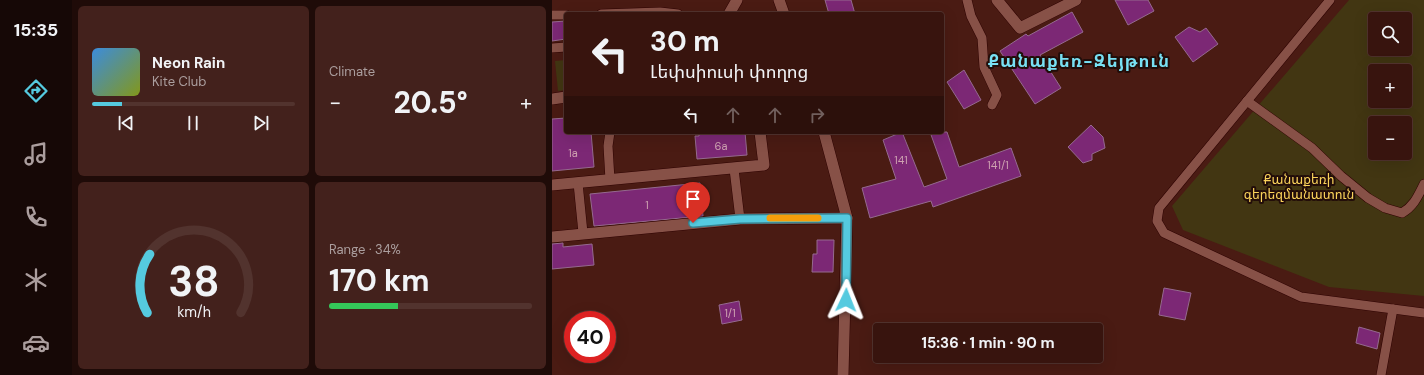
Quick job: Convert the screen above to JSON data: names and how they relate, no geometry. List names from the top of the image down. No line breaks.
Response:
{"districts":["Քանաքեռ-Զեյթուն"],"parks":["Քանաքեռի գերեզմանատուն"],"house_numbers":["6a","1a","141","141/1","1","1/1"],"page":{"tabs":"15:35","tile":["Climate",["Range · 34%","170 km"]],"map_buttons":["+","−"],"turn":["30 m","Լեփսիուսի փողոց"],"song":["Neon Rain","Kite Club"],"heat":["−","20.5°","+"],"limit":"40","trip":"15:36 · 1 min · 90 m","gauge":["38","km/h"]}}
